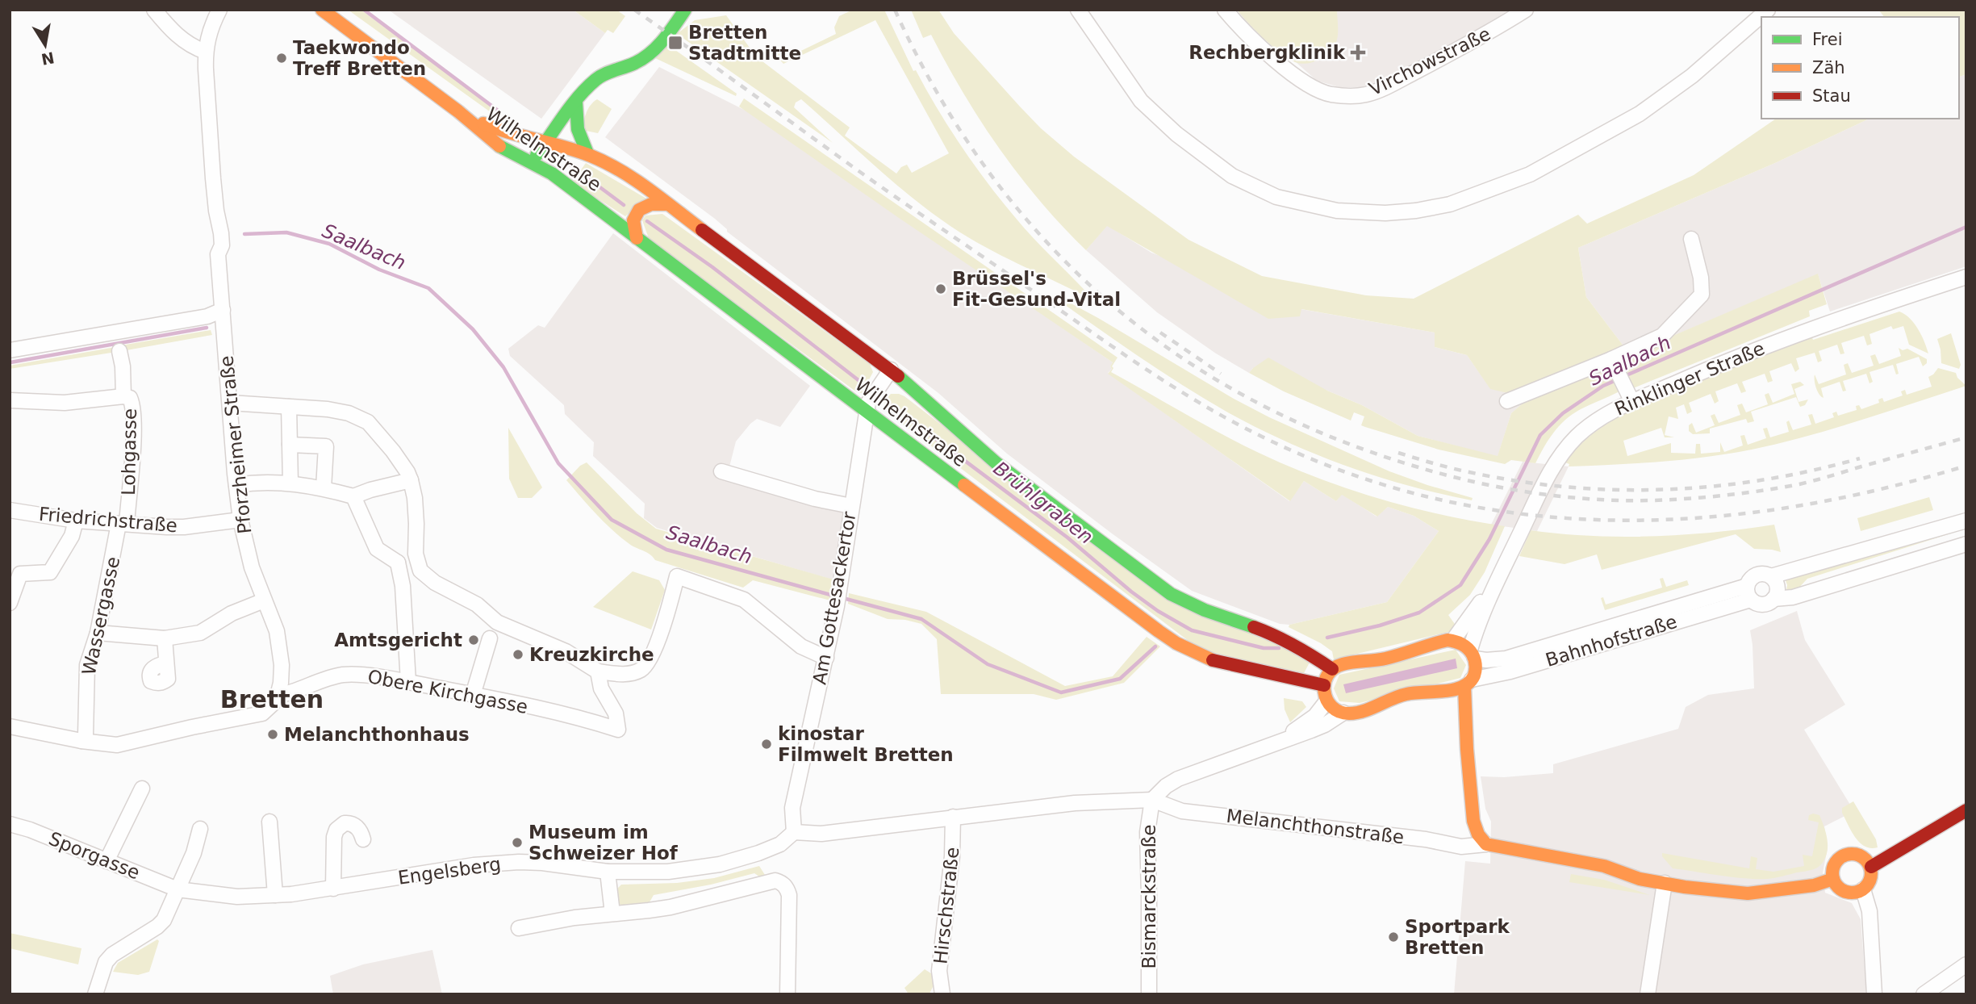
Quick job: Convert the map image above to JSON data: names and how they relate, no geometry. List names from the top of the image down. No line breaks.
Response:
{"streets":{"main road":["Wilhelmstraße","Melanchthonstraße"],"street":["Virchowstraße","Rinklinger Straße","Pforzheimer Straße","Lohgasse","Friedrichstraße","Am Gottesackertor","Wassergasse","Bahnhofstraße","Obere Kirchgasse","Sporgasse","Engelsberg","Bismarckstraße","Hirschstraße"]},"crossings":[["Wilhelmstraße","Am Gottesackertor"],["Rinklinger Straße","Bahnhofstraße"],["Pforzheimer Straße","Friedrichstraße"],["Pforzheimer Straße","Obere Kirchgasse"],["Lohgasse","Friedrichstraße"],["Lohgasse","Wassergasse"],["Friedrichstraße","Wassergasse"],["Am Gottesackertor","Melanchthonstraße"],["Am Gottesackertor","Engelsberg"],["Melanchthonstraße","Engelsberg"],["Melanchthonstraße","Bismarckstraße"],["Melanchthonstraße","Hirschstraße"],["Sporgasse","Engelsberg"]],"districts":["Bretten"],"water":["Saalbach","Brühlgraben"],"places":{"transit":["Bretten Stadtmitte"],"health":["Rechbergklinik"],"other":["Taekwondo Treff Bretten","Brüssel's Fit-Gesund-Vital","Amtsgericht","Kreuzkirche","Melanchthonhaus","kinostar Filmwelt Bretten","Museum im Schweizer Hof","Sportpark Bretten"]},"legend":["Frei","Zäh","Stau"],"north":"bottom"}
